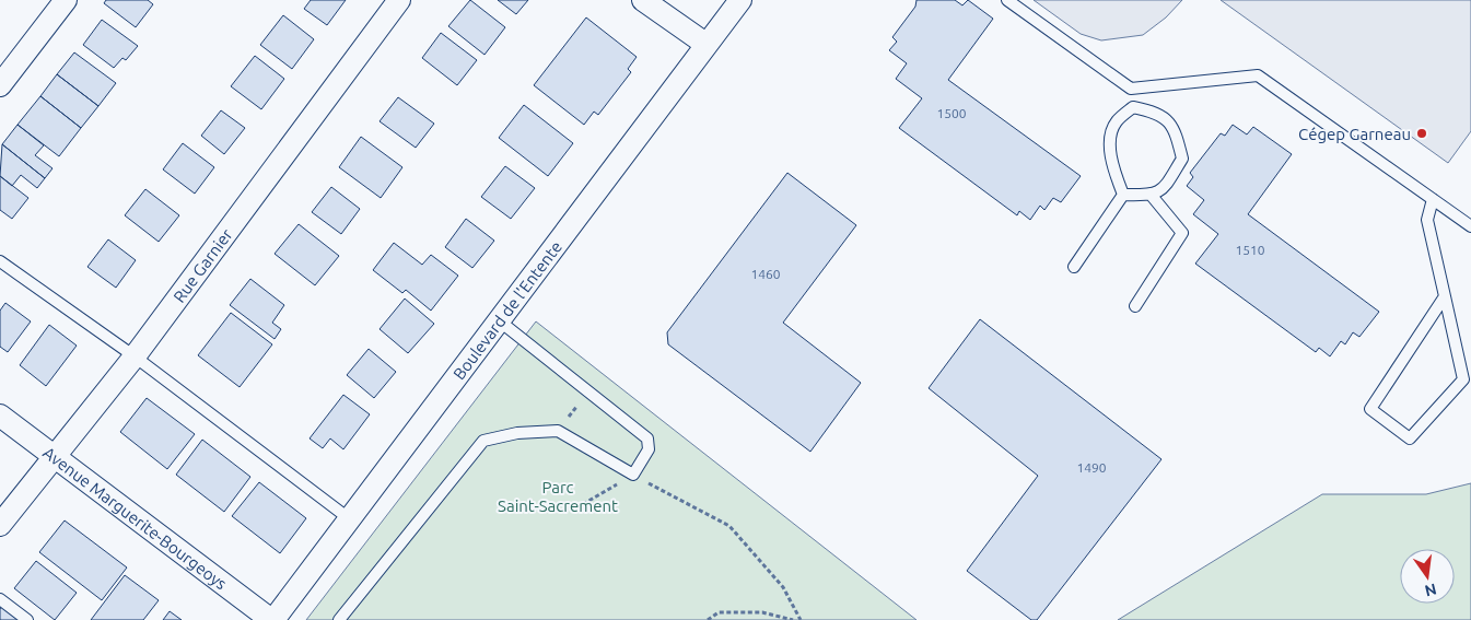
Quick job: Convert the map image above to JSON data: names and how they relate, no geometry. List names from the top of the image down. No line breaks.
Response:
{"streets":{"street":["Rue Garnier","Boulevard de l'Entente","Avenue Marguerite-Bourgeoys"]},"crossings":[["Rue Garnier","Avenue Marguerite-Bourgeoys"],["Boulevard de l'Entente","Avenue Marguerite-Bourgeoys"]],"parks":["Parc Saint-Sacrement"],"places":["Cégep Garneau"],"house_numbers":["1500","1510","1460","1490"],"north":"bottom"}
